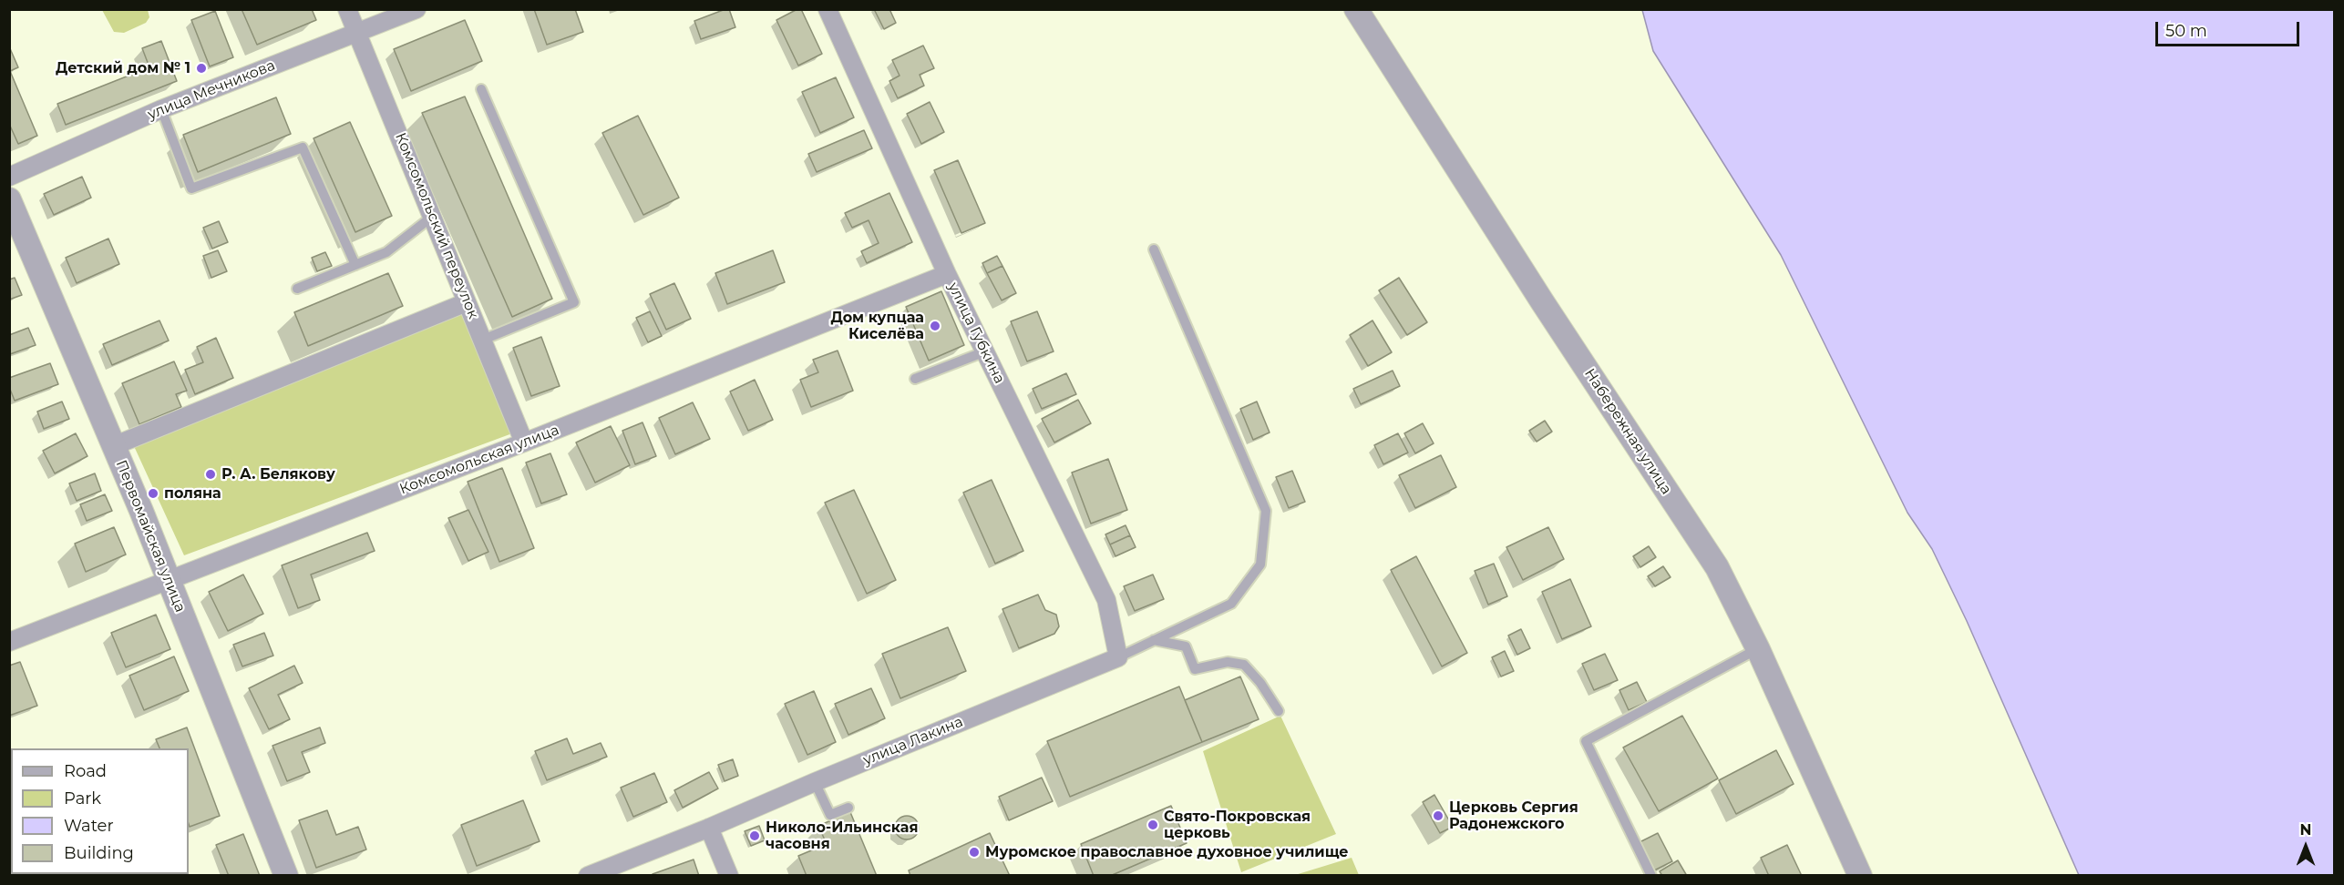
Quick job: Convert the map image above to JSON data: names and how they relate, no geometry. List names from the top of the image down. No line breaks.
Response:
{"streets":{"street":["улица Мечникова","Комсомольский переулок","улица Губкина","Набережная улица","Комсомольская улица","Первомайская улица","улица Лакина"]},"crossings":[["улица Мечникова","Комсомольский переулок"],["Комсомольский переулок","Комсомольская улица"],["улица Губкина","Комсомольская улица"],["улица Губкина","улица Лакина"],["Комсомольская улица","Первомайская улица"]],"places":["Детский дом № 1","Дом купцаа Киселёва","Р. А. Белякову","поляна","Церковь Сергия Радонежского","Свято-Покровская церковь","Николо-Ильинская часовня","Муромское православное духовное училище"],"legend":["Road","Park","Water","Building"],"scale_bar":"50 m","north":"top"}
